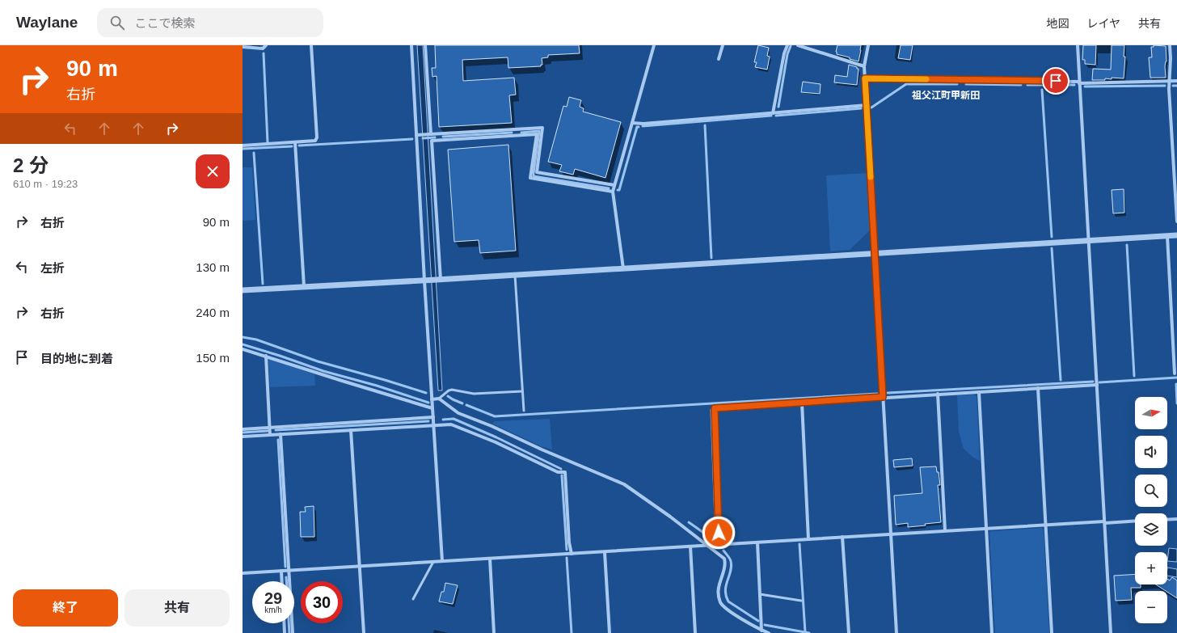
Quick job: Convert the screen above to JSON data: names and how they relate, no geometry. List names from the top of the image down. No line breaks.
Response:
{"districts":["祖父江町甲新田"],"north":"right","page":{"header":"Waylane","search":"ここで検索","nav":["地図","レイヤ","共有"],"turn":["90 m","右折"],"heading":["2 分","610 m · 19:23"],"list":[{"name":"右折","value":"90 m"},{"name":"左折","value":"130 m"},{"name":"右折","value":"240 m"},{"name":"目的地に到着","value":"150 m"}],"map_buttons":["+","−"],"speed":"29 km/h","limit":"30","buttons":["終了","共有"]}}
